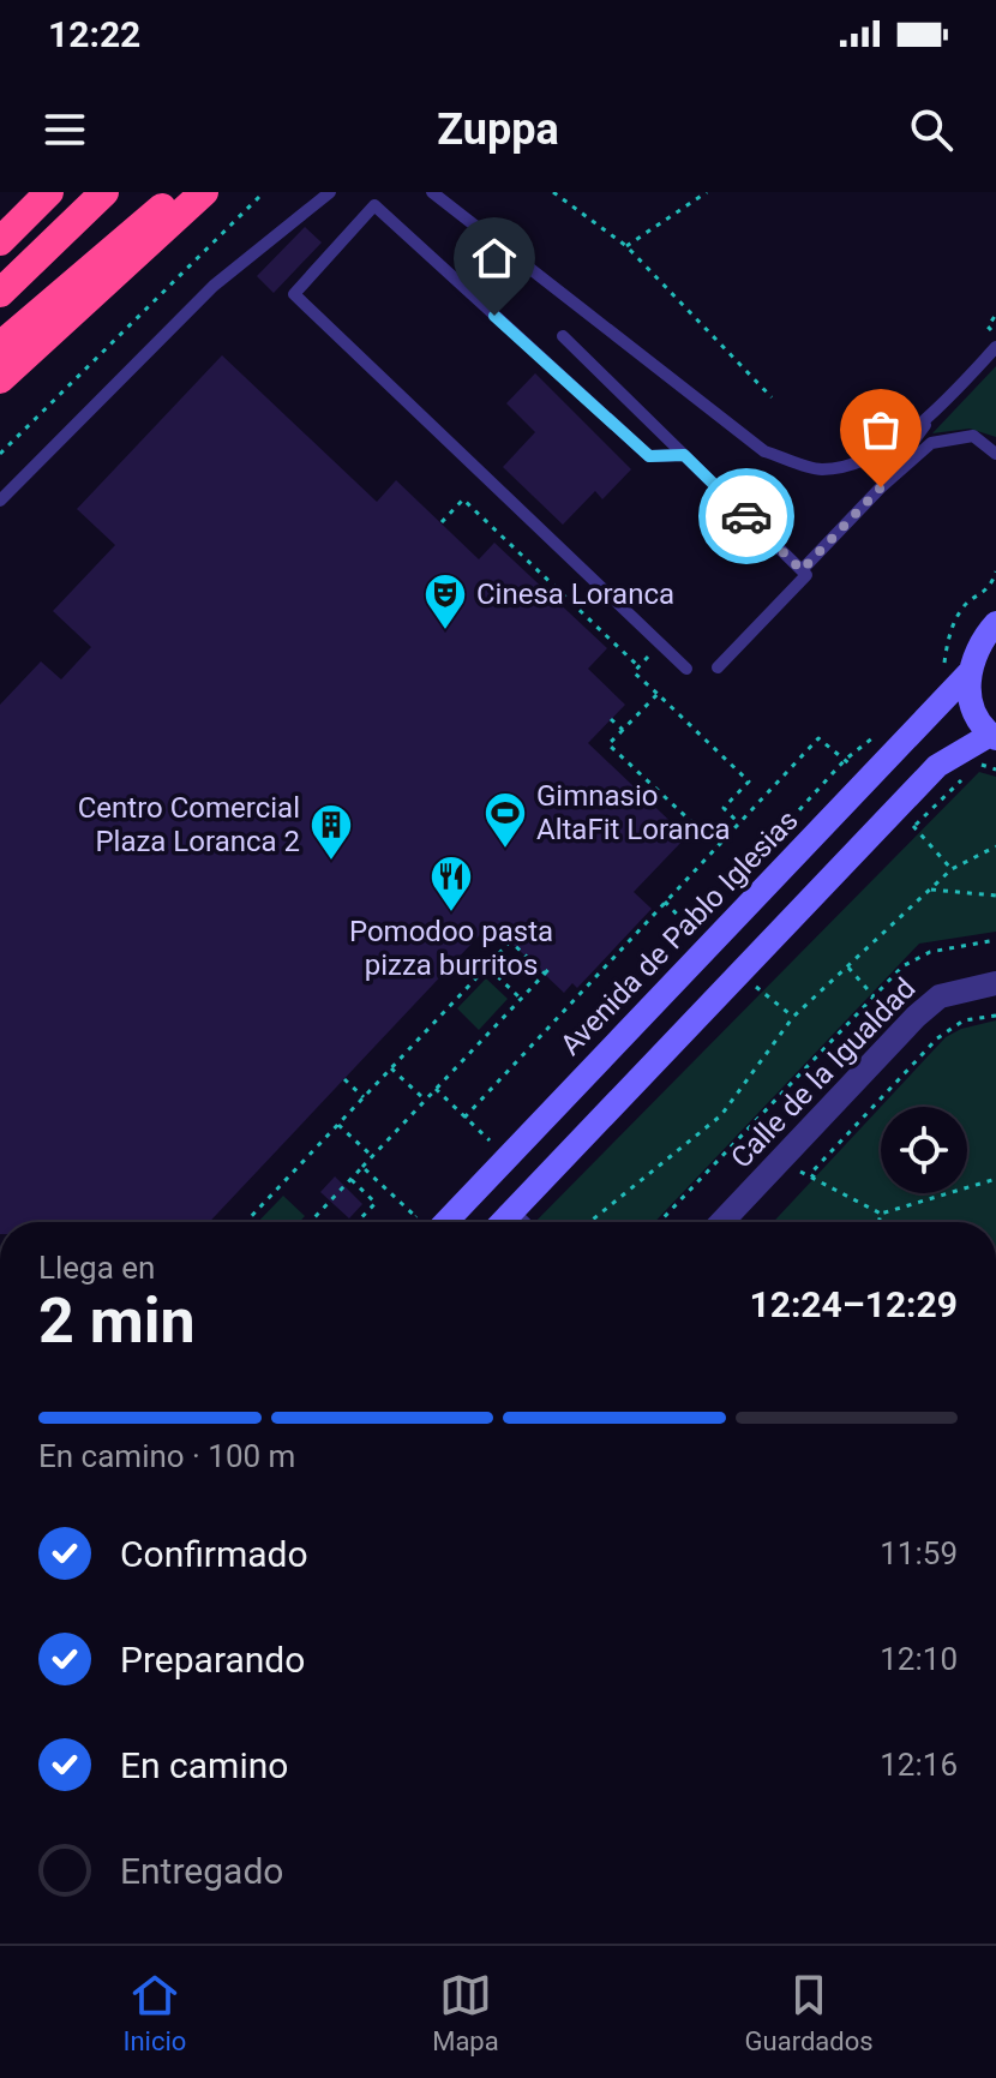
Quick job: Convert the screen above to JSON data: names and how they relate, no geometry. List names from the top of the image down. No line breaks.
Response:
{"streets":{"main road":["Avenida de Pablo Iglesias"],"street":["Calle de la Igualdad"]},"places":{"theatre":["Cinesa Loranca"],"sports":["Gimnasio AltaFit Loranca"],"building":["Centro Comercial Plaza Loranca 2"],"restaurant":["Pomodoo pasta pizza burritos"]},"page":{"status":"12:22","header":"Zuppa","heading":["2 min","Llega en","12:24–12:29"],"bar":"En camino · 100 m","list":[["Confirmado","11:59"],["Preparando","12:10"],["En camino","12:16"],"Entregado"],"tabs":["Inicio","Mapa","Guardados"]}}
